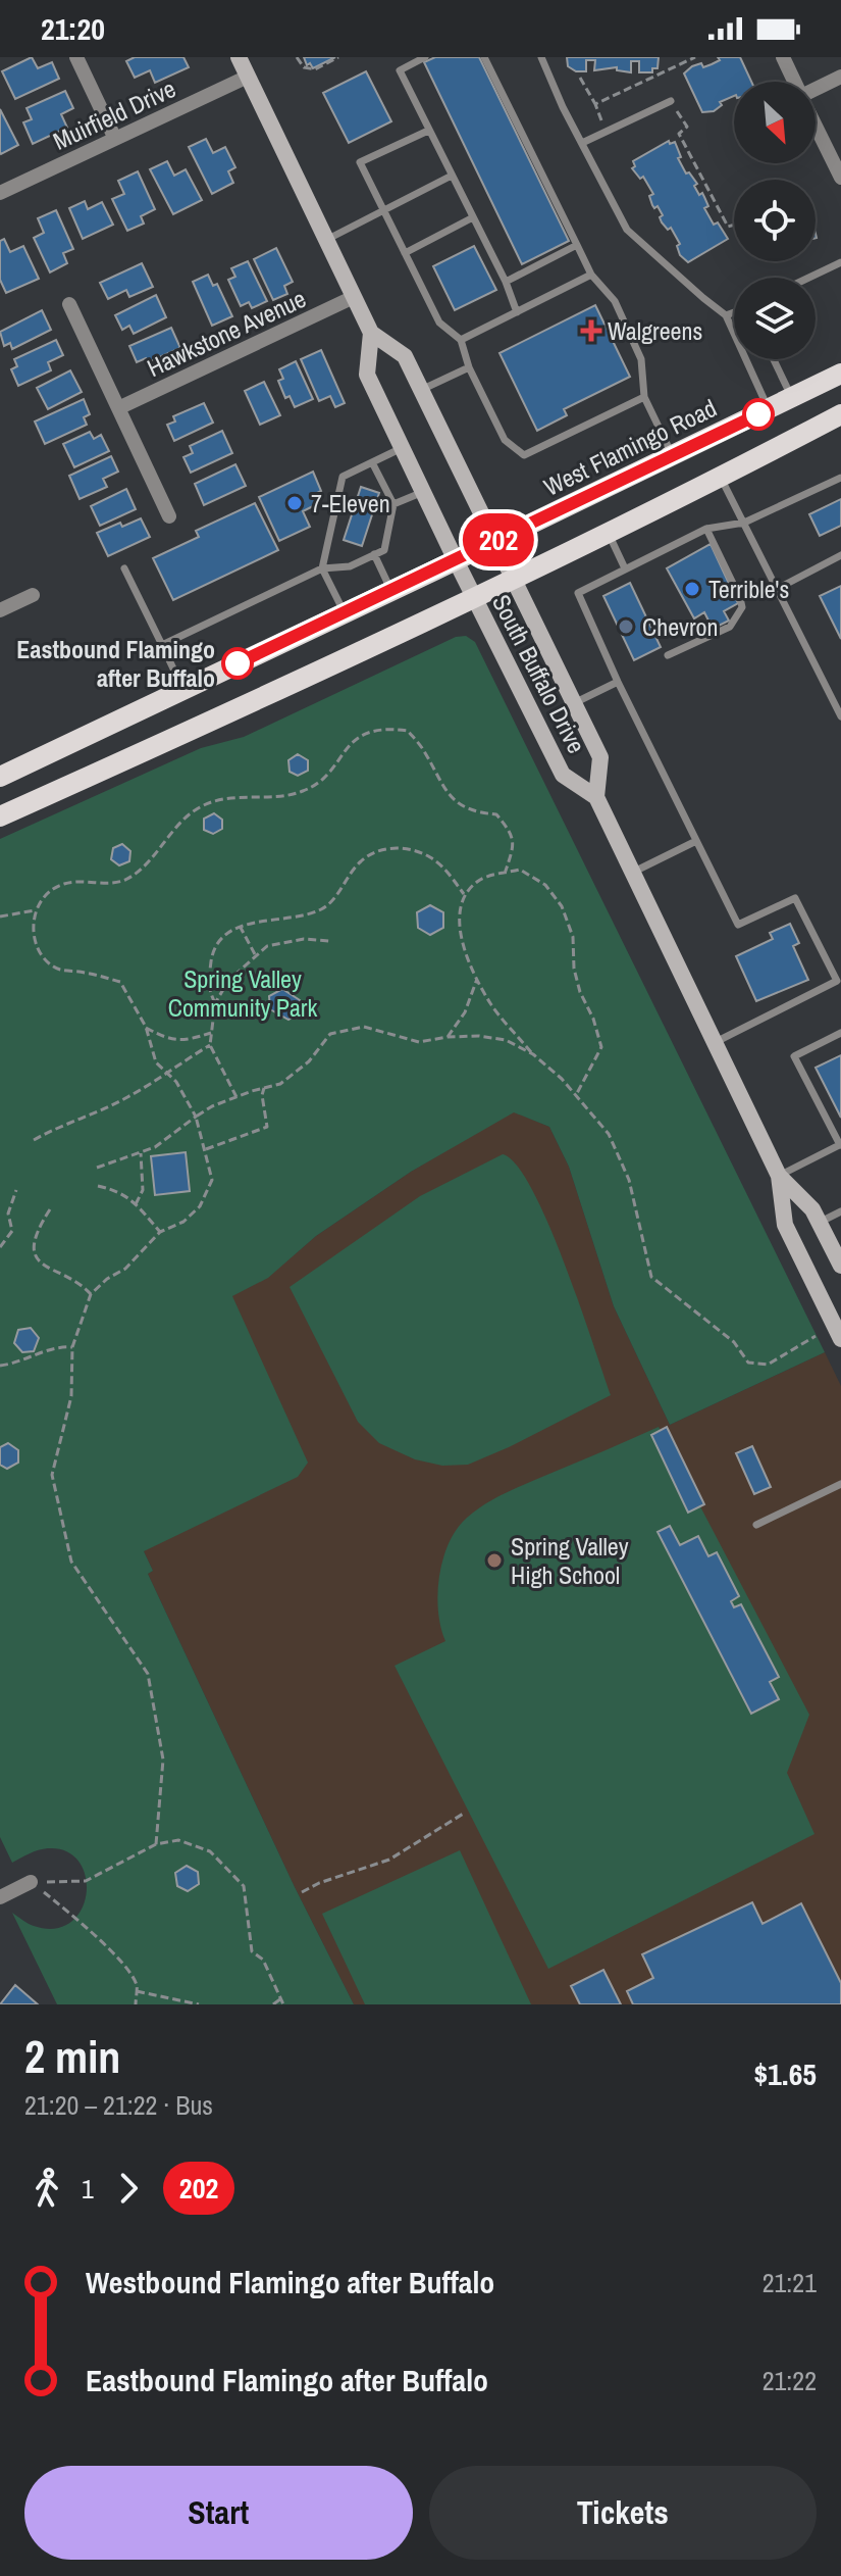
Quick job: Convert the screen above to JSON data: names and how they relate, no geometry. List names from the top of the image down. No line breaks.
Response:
{"streets":{"main road":["West Flamingo Road","South Buffalo Drive"],"street":["Muirfield Drive","Hawkstone Avenue"]},"crossings":[["Muirfield Drive","South Buffalo Drive"],["Hawkstone Avenue","South Buffalo Drive"],["West Flamingo Road","South Buffalo Drive"]],"parks":["Spring Valley Community Park"],"places":{"health":["Walgreens"],"other":["7-Eleven","Terrible's","Chevron","Eastbound Flamingo after Buffalo","Spring Valley High School"]},"lines":["bus line 202"],"north":"bottom right","page":{"status":"21:20","on_map":"202","heading":["2 min","21:20 – 21:22 · Bus","$1.65"],"legs":["1","202"],"list":[{"name":"Westbound Flamingo after Buffalo","value":"21:21"},{"name":"Eastbound Flamingo after Buffalo","value":"21:22"}],"buttons":["Start","Tickets"]}}
